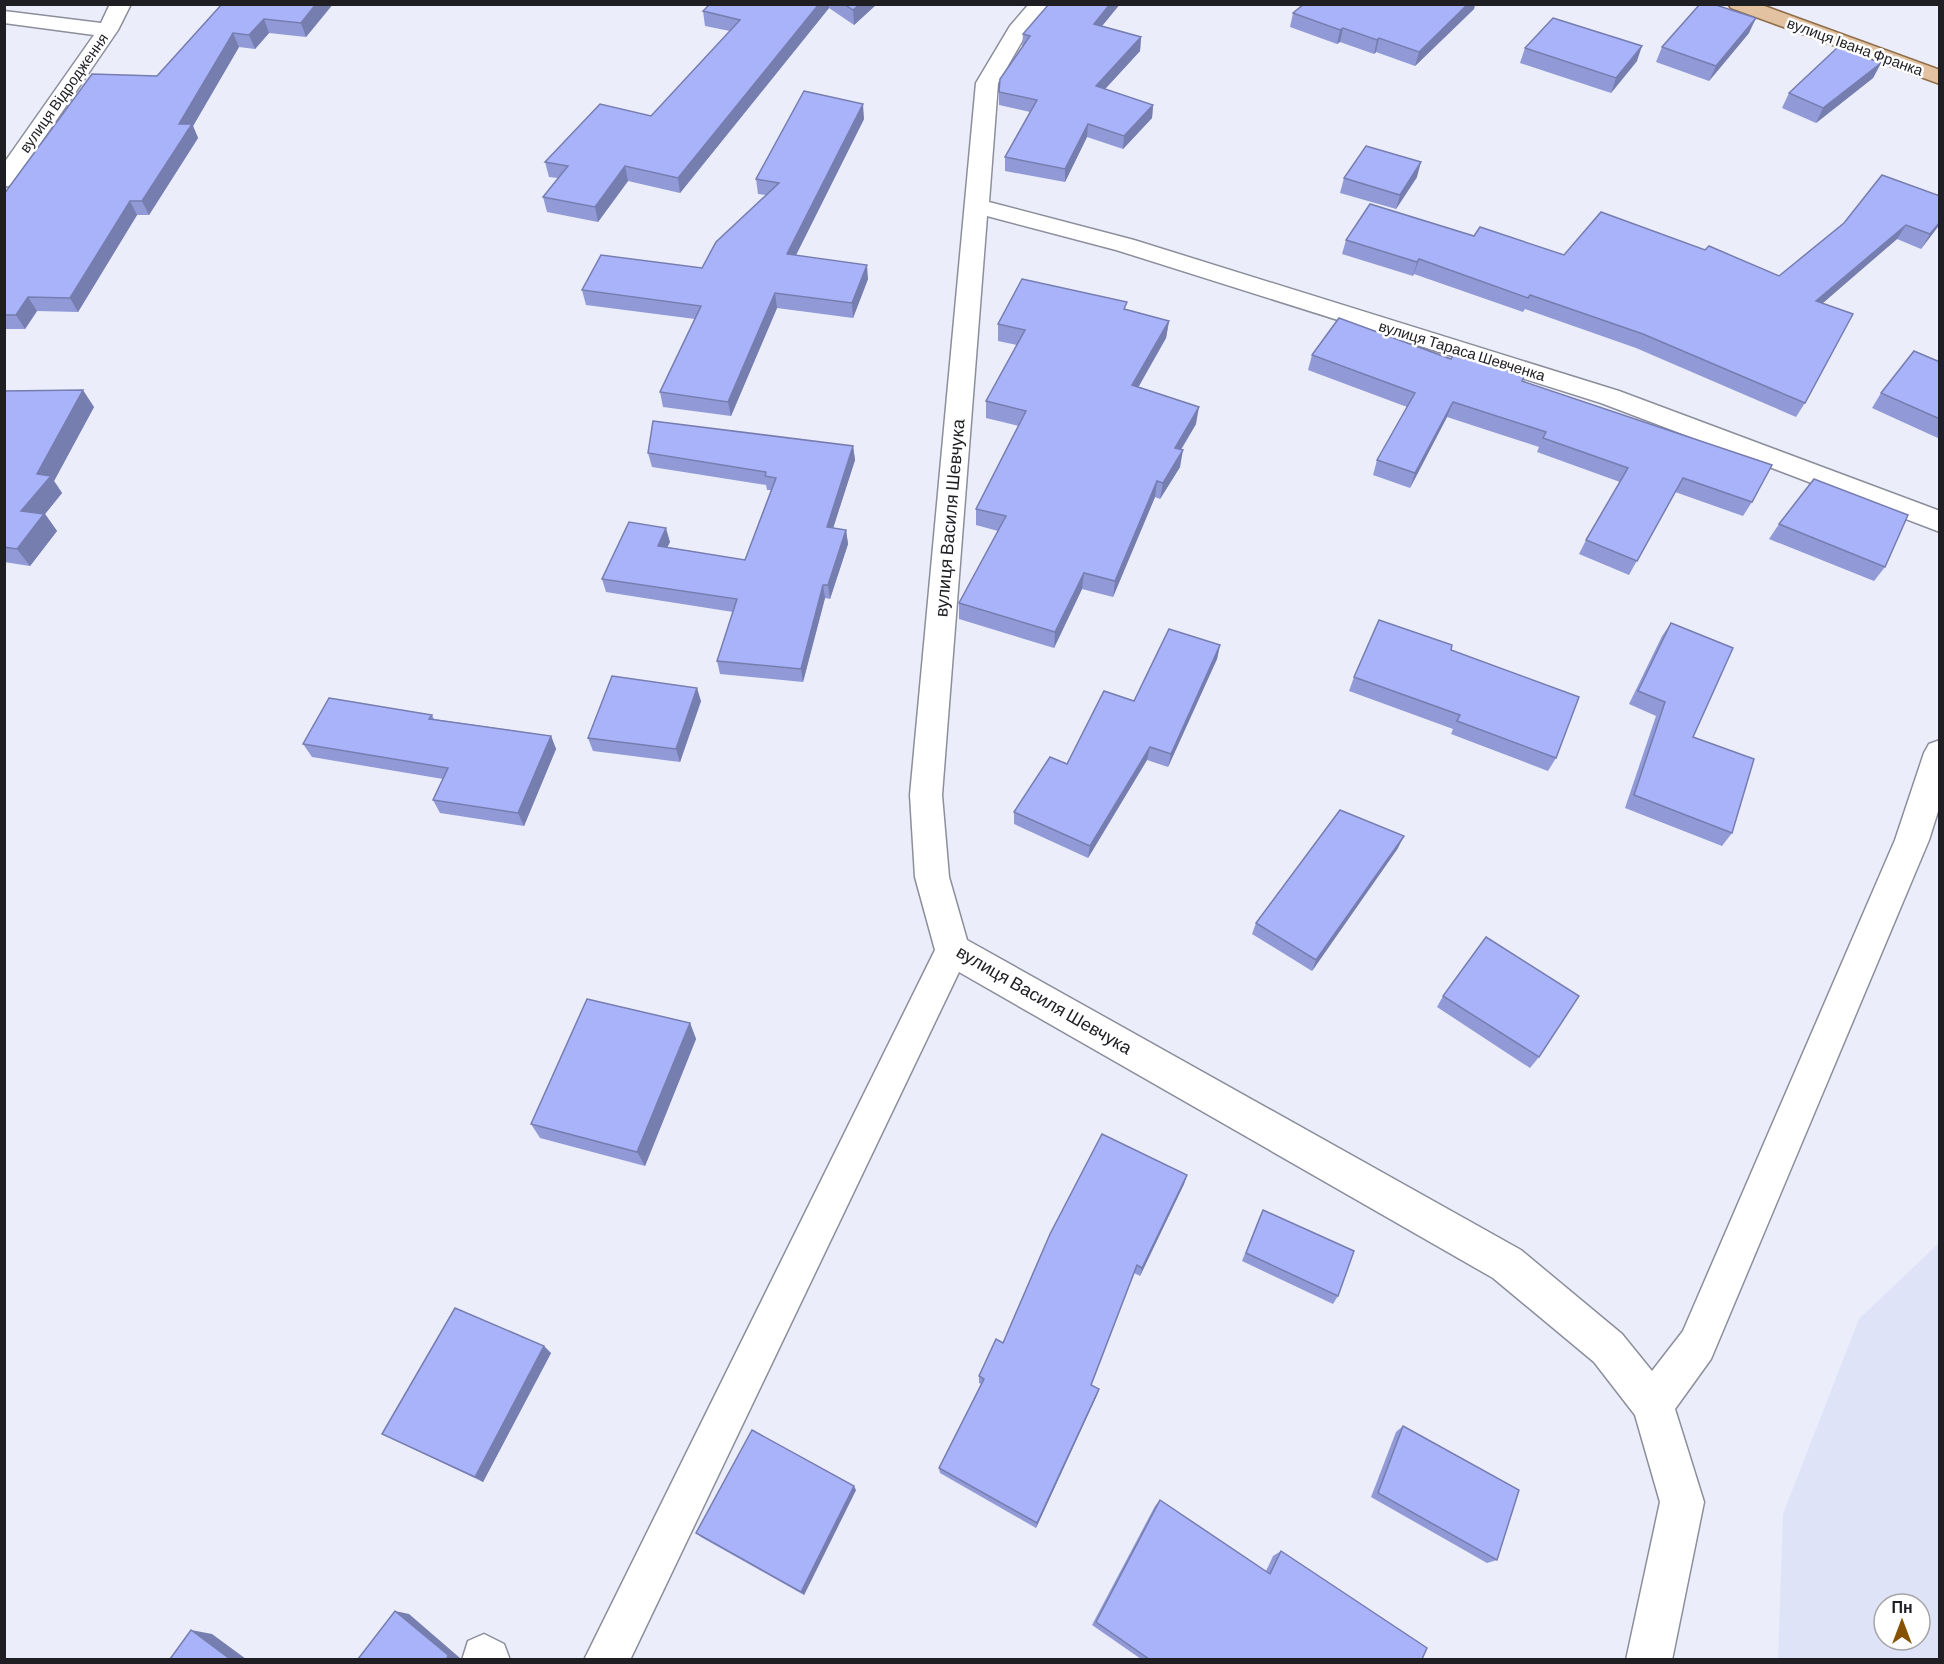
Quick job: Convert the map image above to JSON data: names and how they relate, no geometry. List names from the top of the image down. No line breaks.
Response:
{"streets":{"main road":["вулиця Івана Франка"],"street":["вулиця Відродження","вулиця Тараса Шевченка","вулиця Василя Шевчука"]},"crossings":[["вулиця Тараса Шевченка","вулиця Василя Шевчука"]],"north":"top"}
